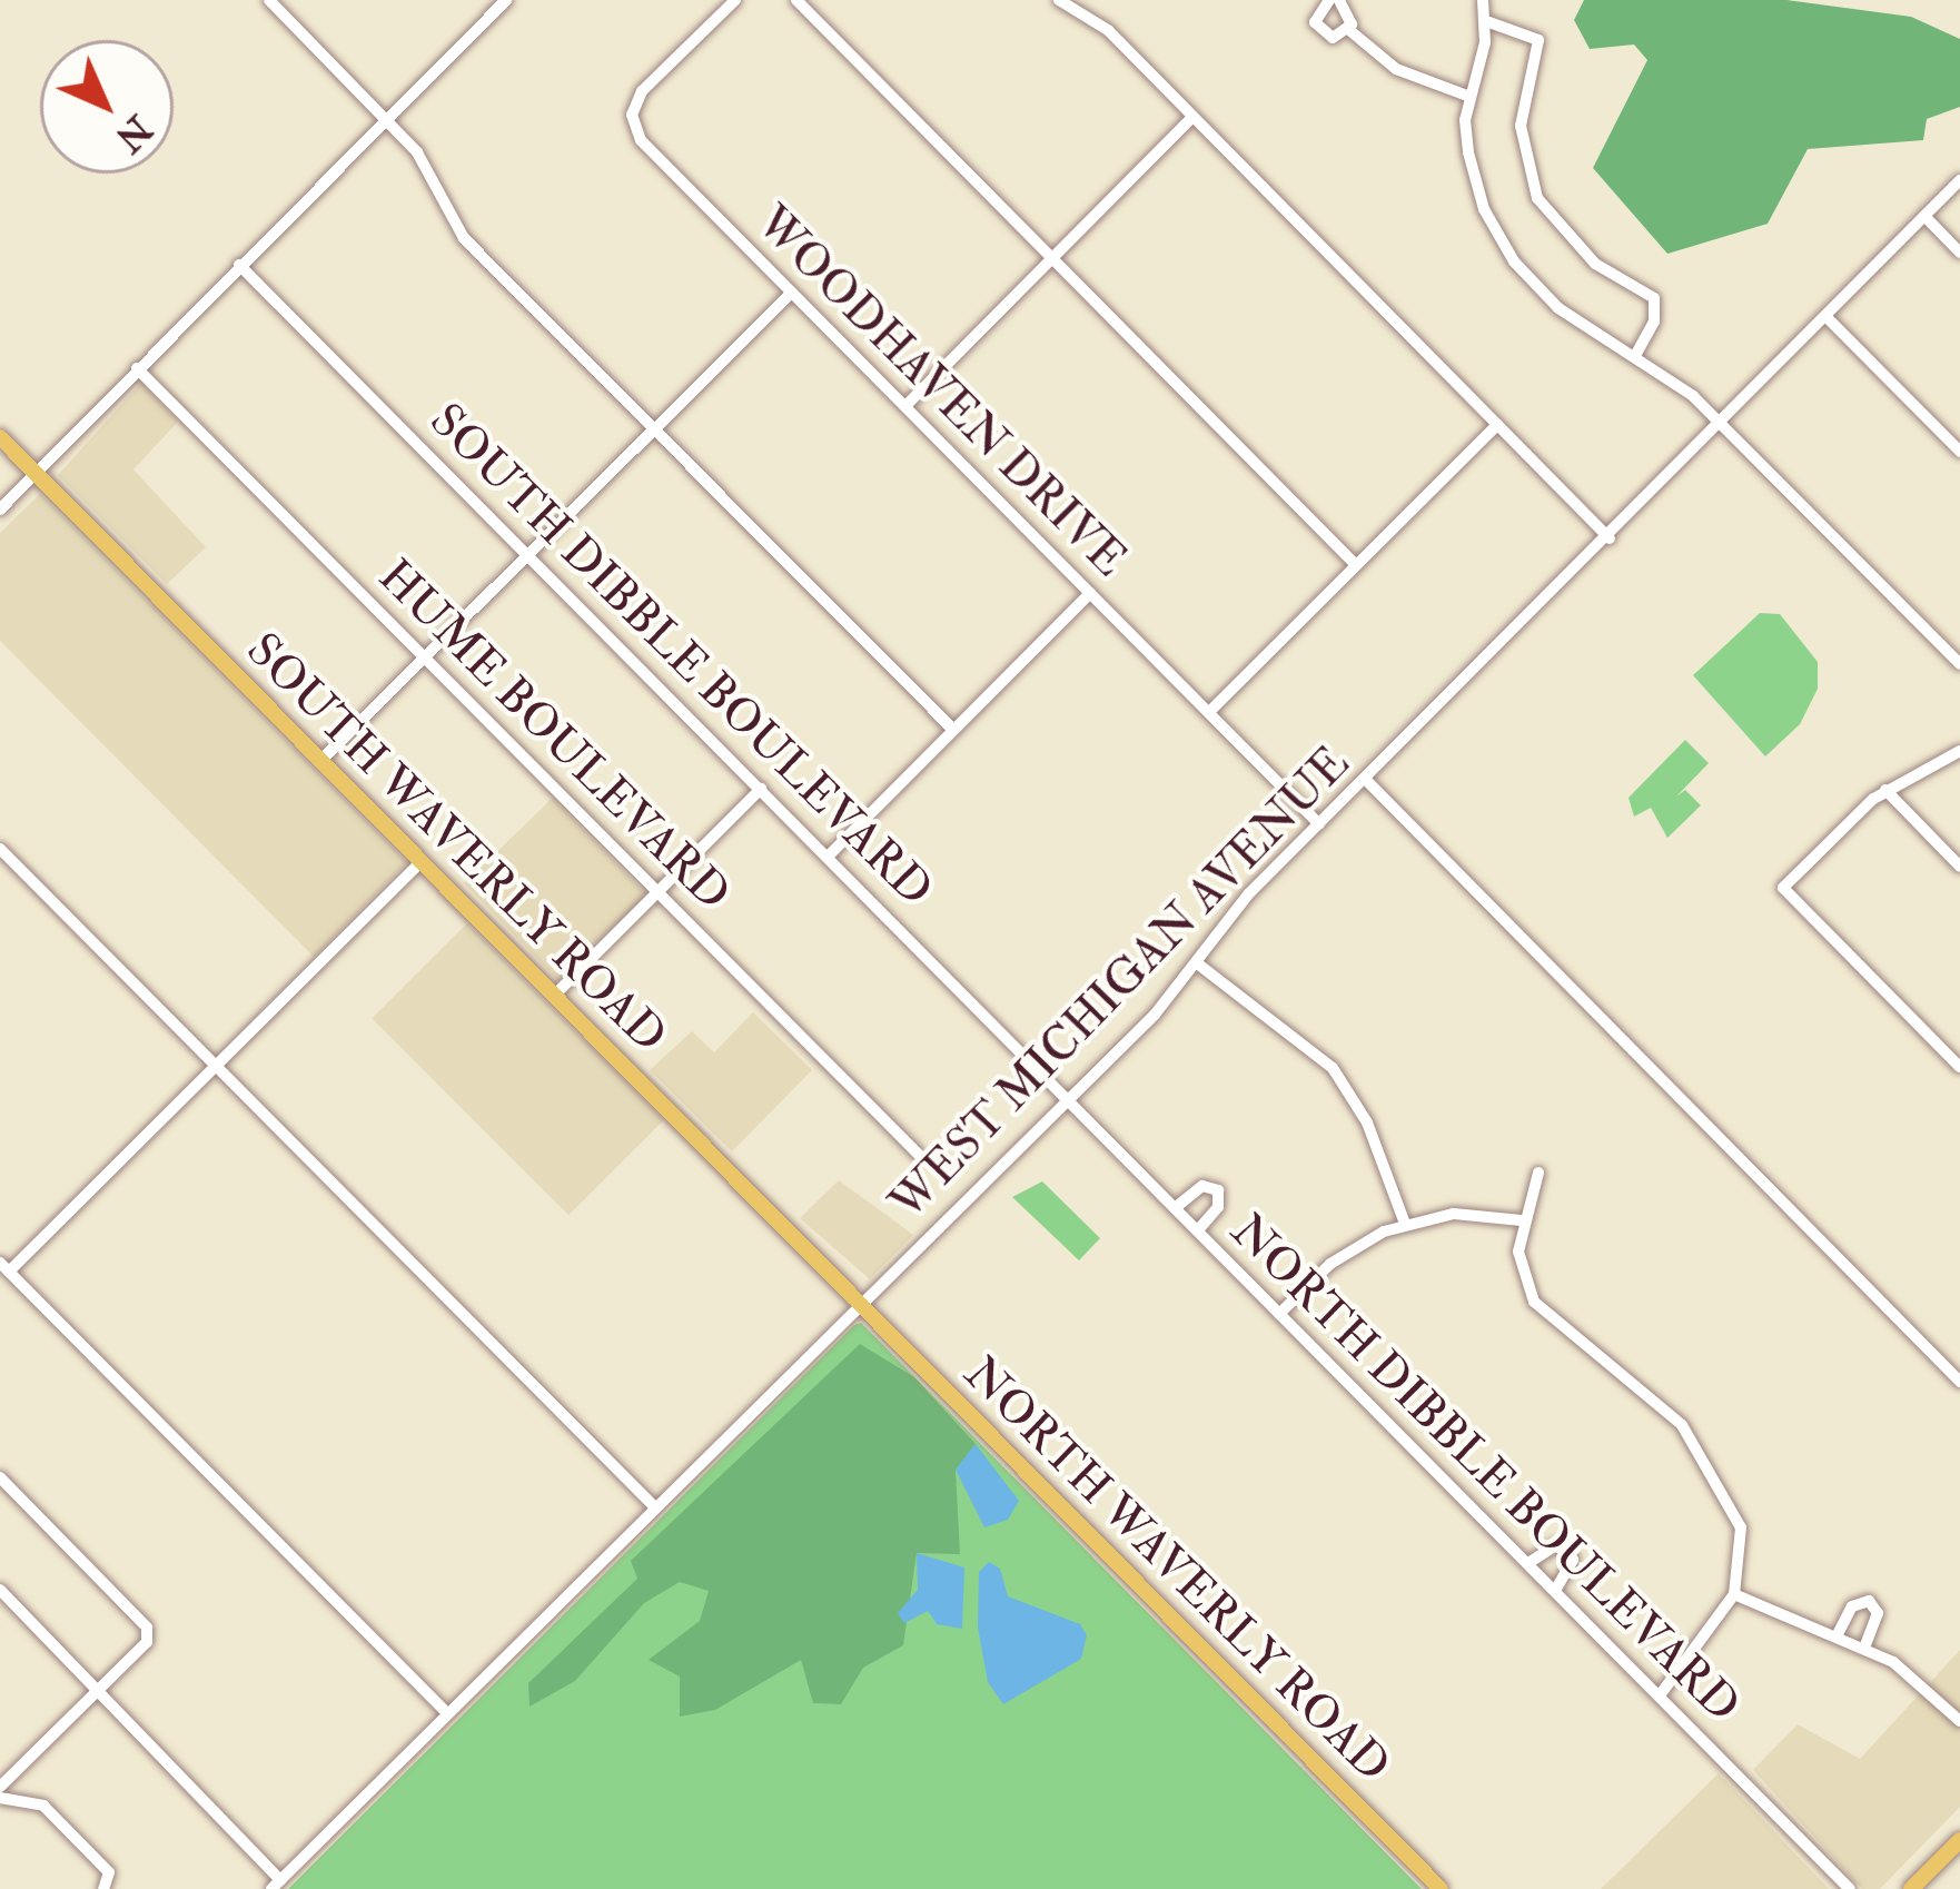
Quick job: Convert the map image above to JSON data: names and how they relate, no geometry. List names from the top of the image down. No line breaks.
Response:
{"streets":{"main road":["SOUTH WAVERLY ROAD","NORTH WAVERLY ROAD"],"street":["WOODHAVEN DRIVE","SOUTH DIBBLE BOULEVARD","HUME BOULEVARD","WEST MICHIGAN AVENUE","NORTH DIBBLE BOULEVARD"]},"crossings":[["WOODHAVEN DRIVE","WEST MICHIGAN AVENUE"],["SOUTH DIBBLE BOULEVARD","WEST MICHIGAN AVENUE"],["SOUTH DIBBLE BOULEVARD","NORTH DIBBLE BOULEVARD"],["SOUTH WAVERLY ROAD","WEST MICHIGAN AVENUE"],["SOUTH WAVERLY ROAD","NORTH WAVERLY ROAD"],["WEST MICHIGAN AVENUE","NORTH DIBBLE BOULEVARD"],["WEST MICHIGAN AVENUE","NORTH WAVERLY ROAD"]],"north":"bottom right"}
